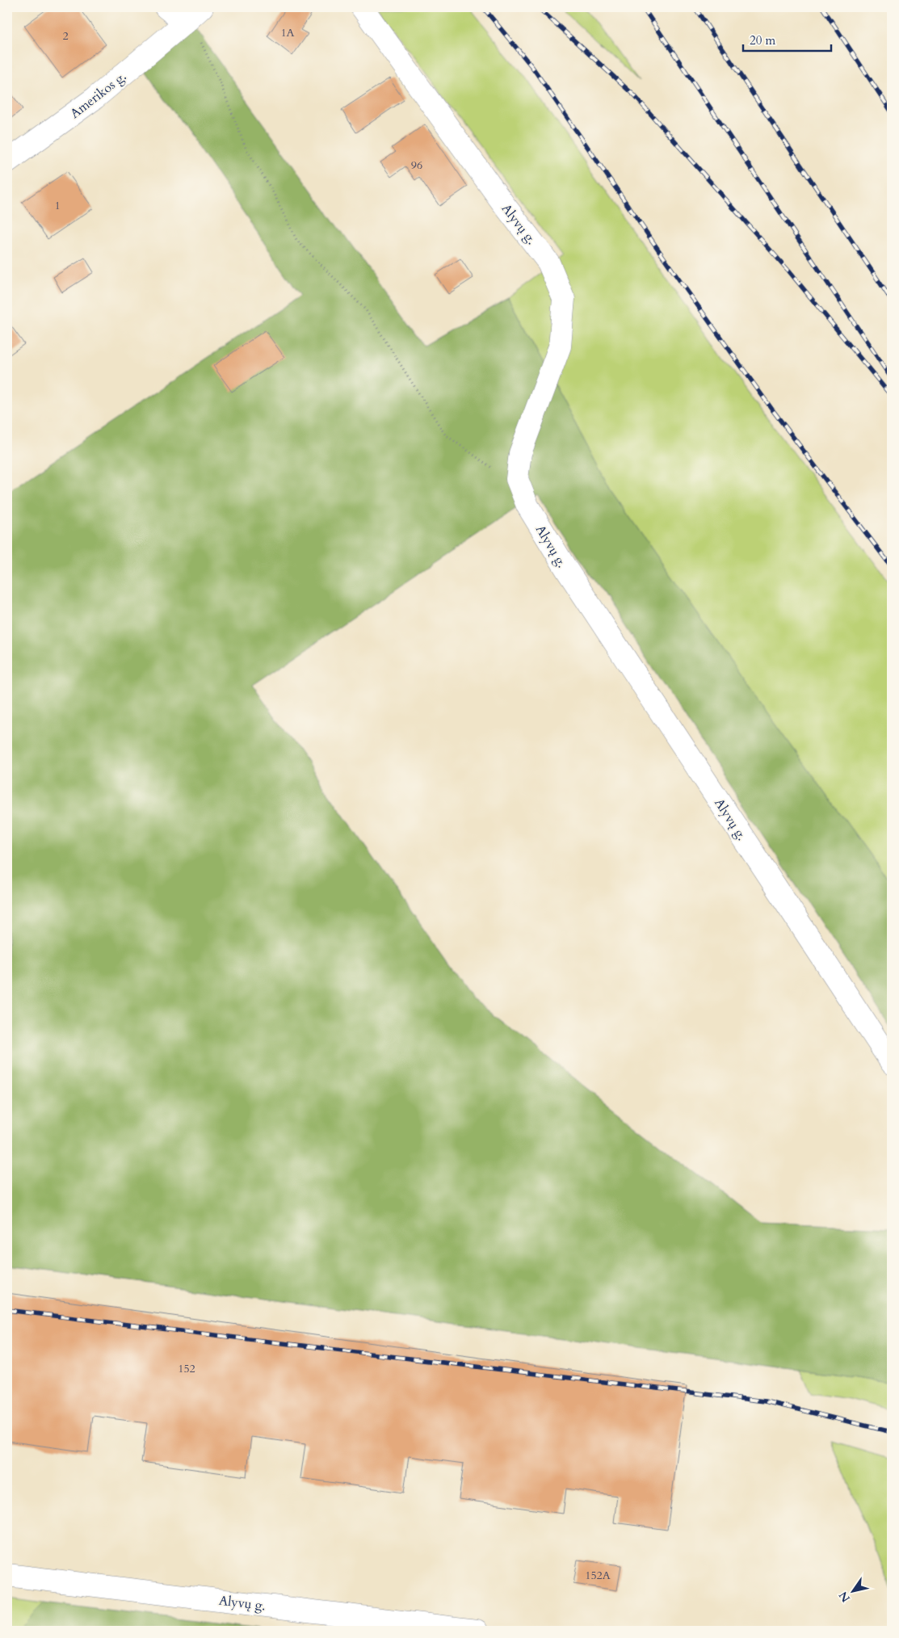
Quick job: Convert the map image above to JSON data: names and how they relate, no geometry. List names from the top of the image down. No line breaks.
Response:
{"streets":{"street":["Amerikos g.","Alyvų g."]},"house_numbers":["1A","2","96","1","152","152A"],"scale_bar":"20 m","north":"bottom left"}
